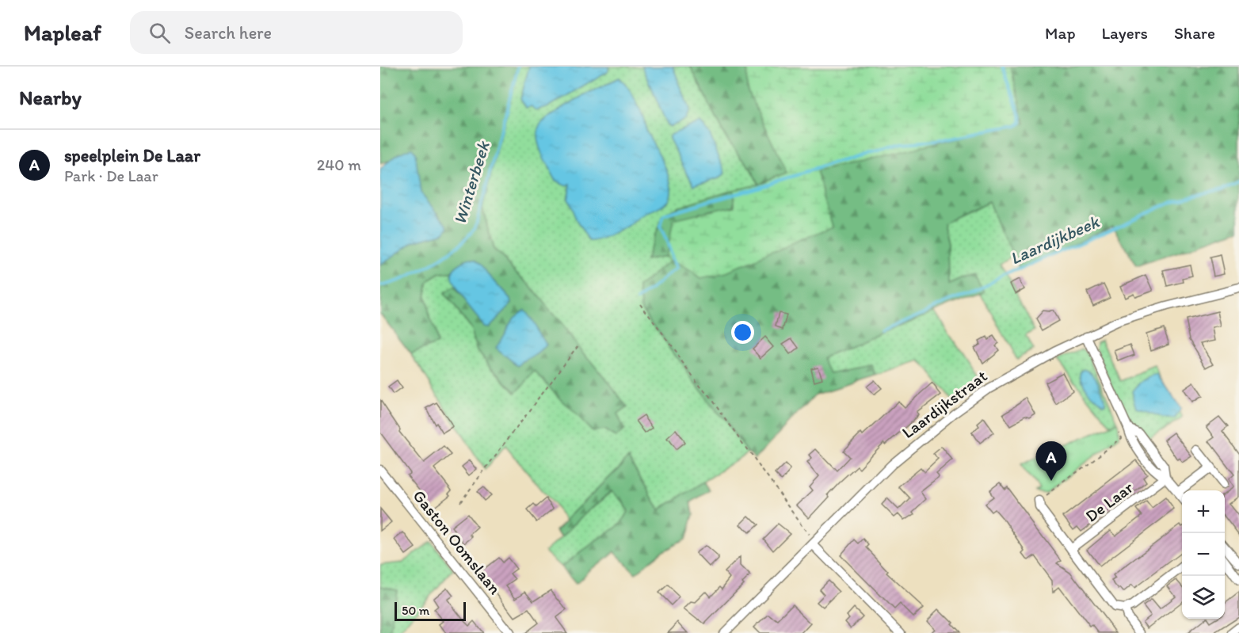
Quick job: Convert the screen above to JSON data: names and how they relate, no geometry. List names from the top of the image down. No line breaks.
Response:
{"streets":{"street":["Laardijkstraat","De Laar","Gaston Oomslaan"]},"water":["Winterbeek","Laardijkbeek"],"scale_bar":"50 m","page":{"header":"Mapleaf","search":"Search here","nav":["Map","Layers","Share"],"heading":"Nearby","list":[{"mark":"A","name":"speelplein De Laar","note":"Park · De Laar","value":"240 m"}],"pins":"A","map_buttons":["+","−"],"scale":"50 m"}}
